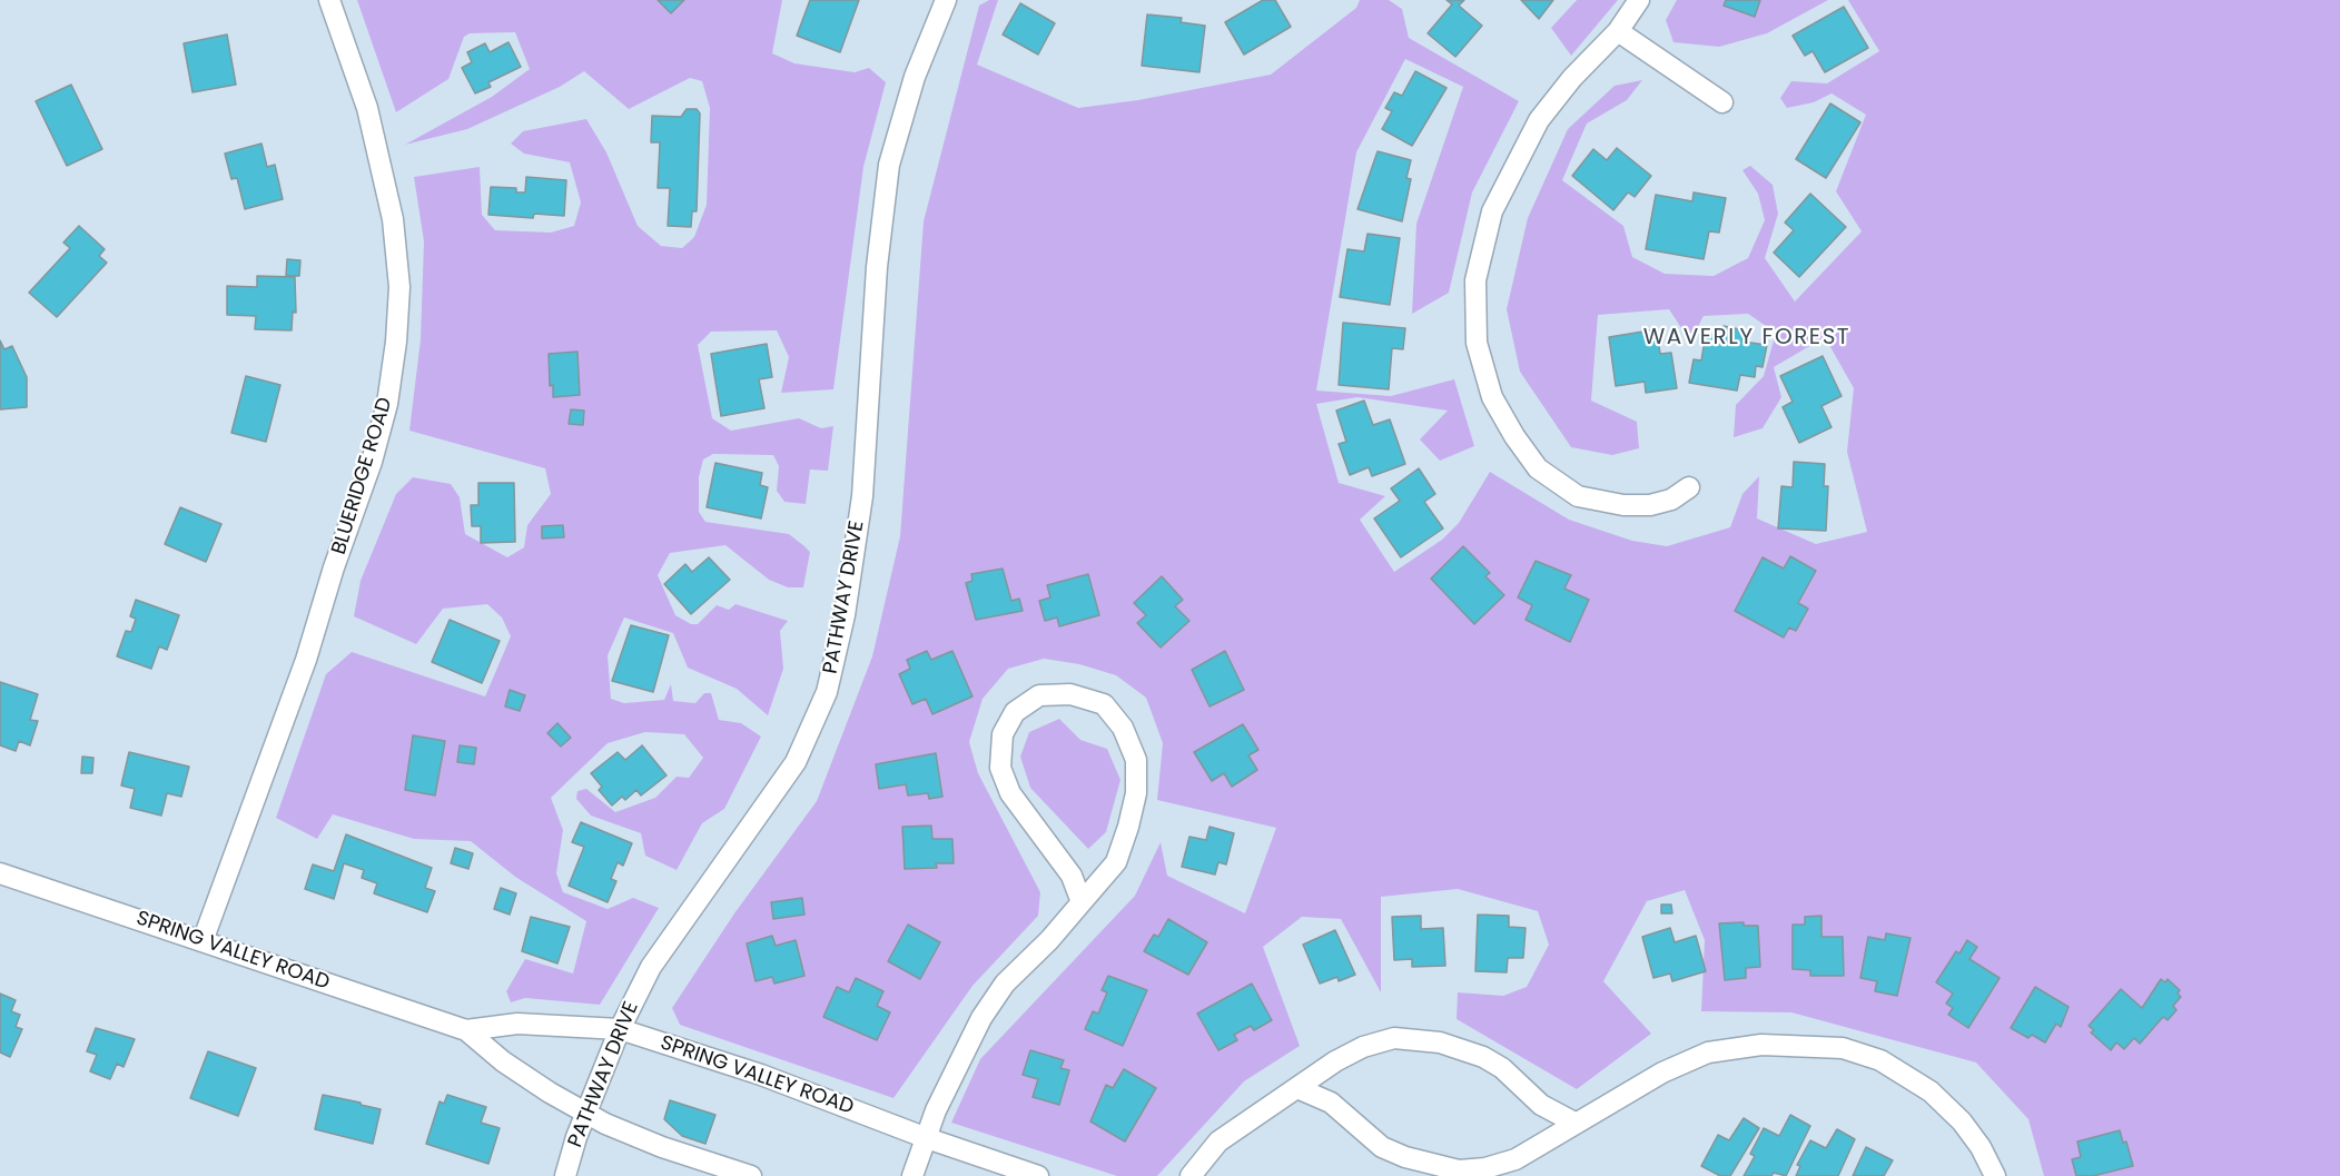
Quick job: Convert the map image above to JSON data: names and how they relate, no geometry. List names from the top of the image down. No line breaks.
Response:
{"streets":{"street":["BLUERIDGE ROAD","PATHWAY DRIVE","SPRING VALLEY ROAD"]},"crossings":[["BLUERIDGE ROAD","SPRING VALLEY ROAD"],["PATHWAY DRIVE","SPRING VALLEY ROAD"]],"districts":["WAVERLY FOREST"]}
